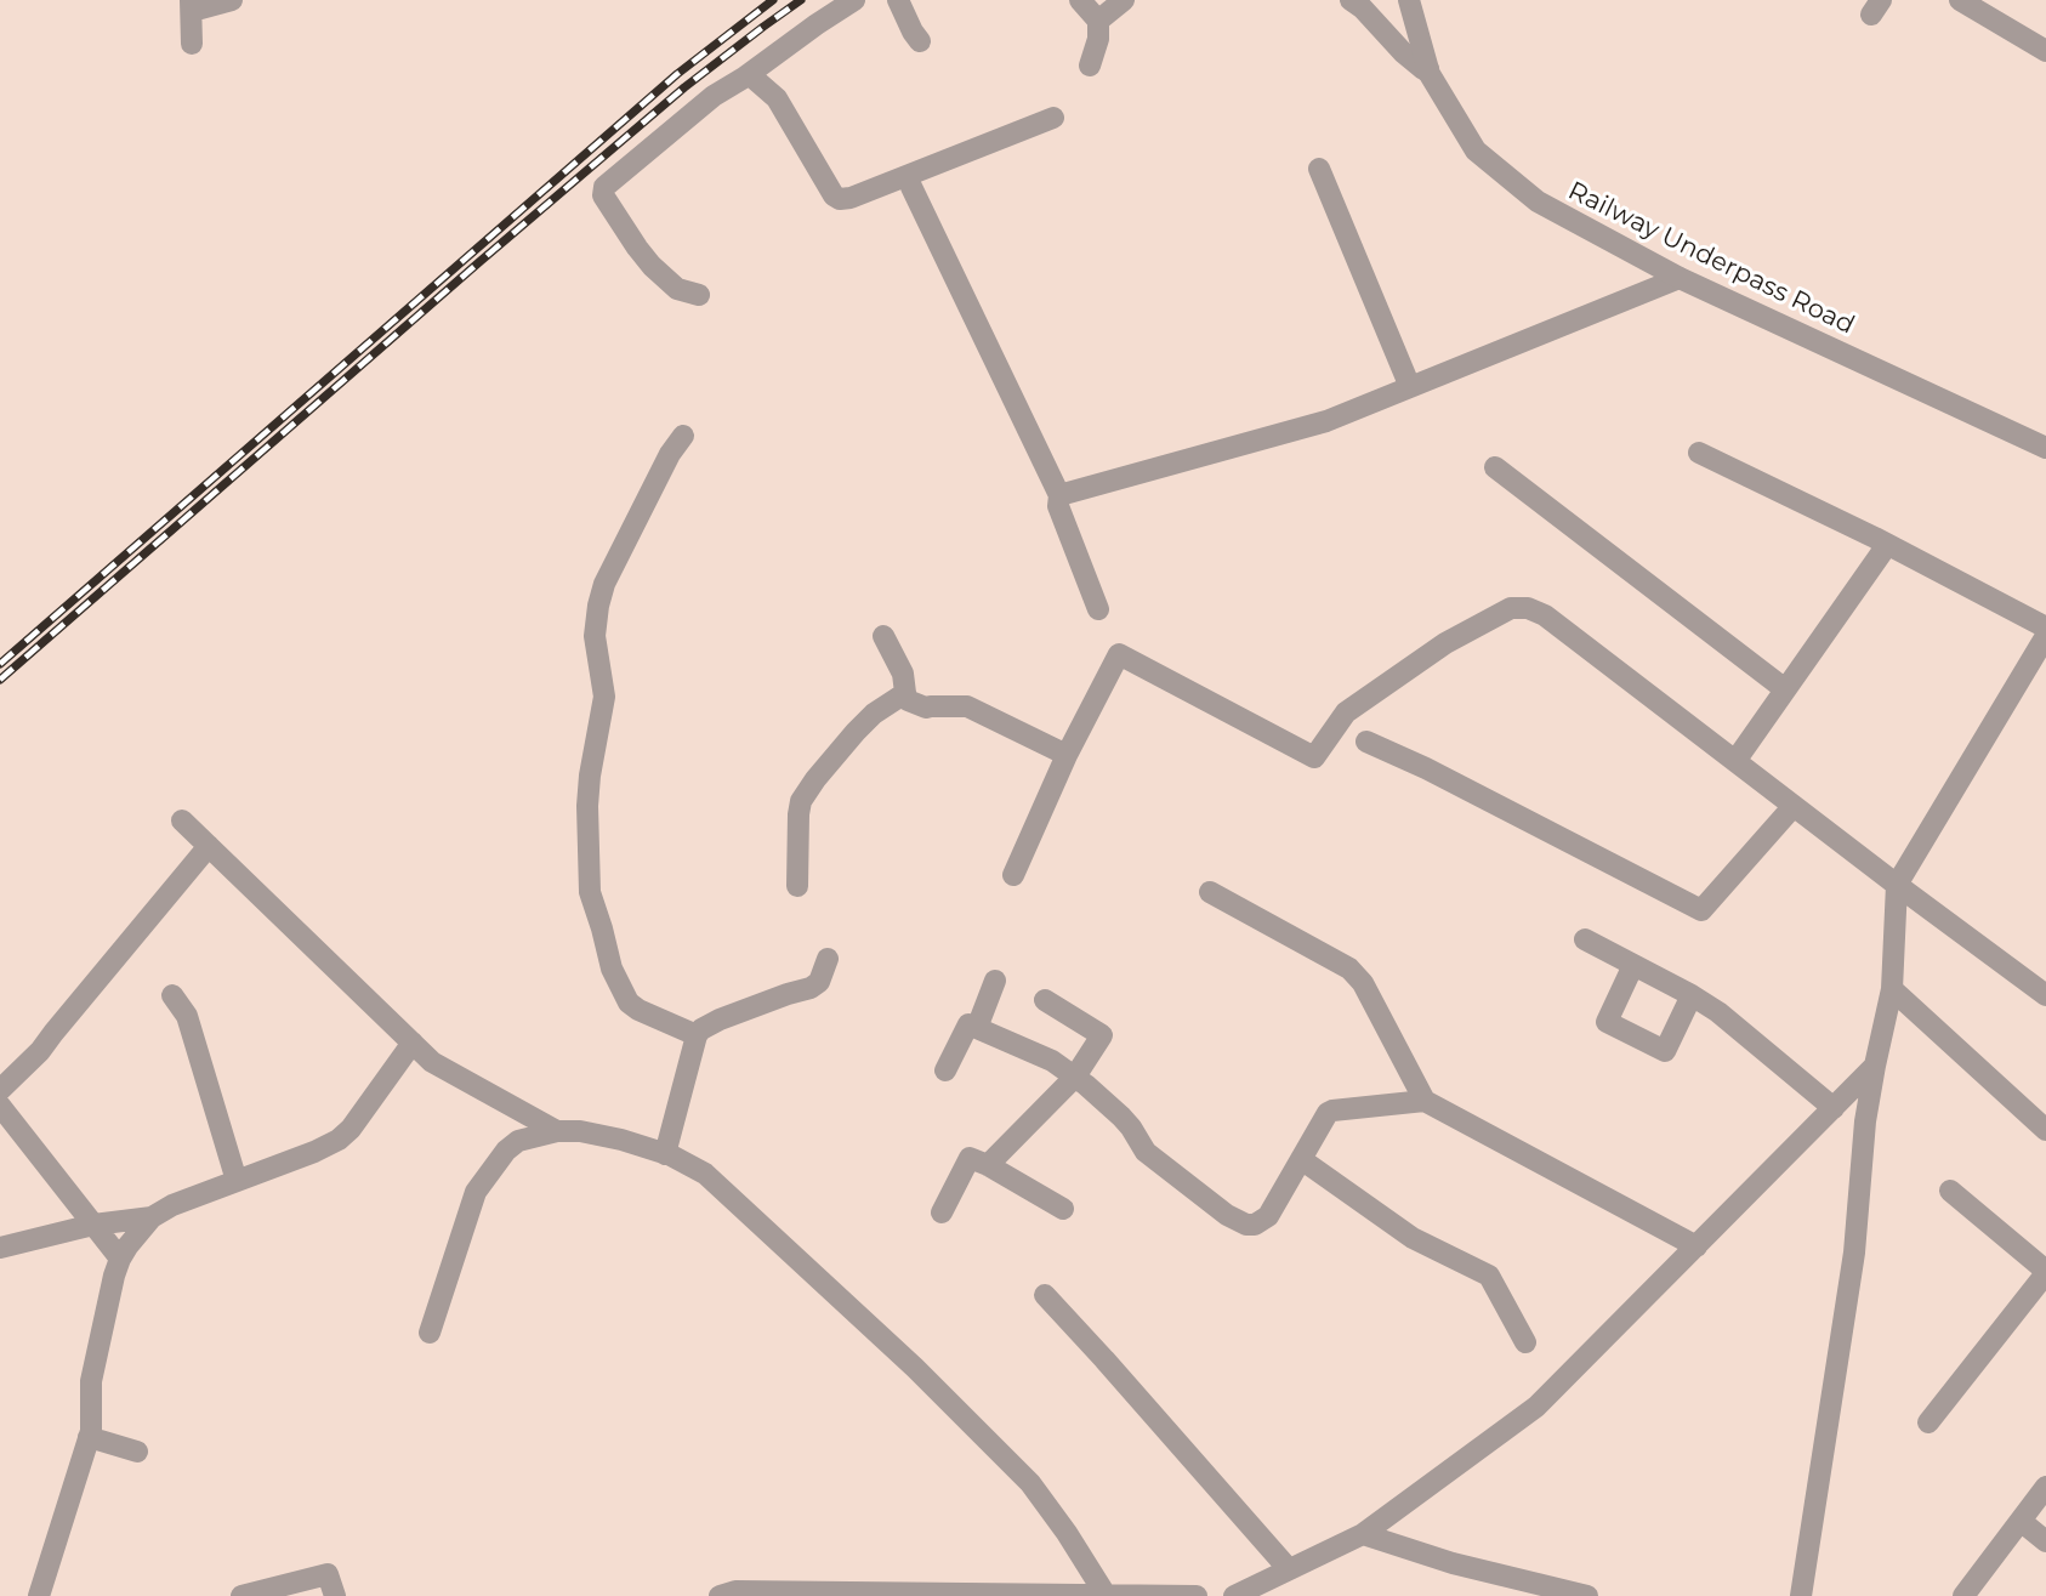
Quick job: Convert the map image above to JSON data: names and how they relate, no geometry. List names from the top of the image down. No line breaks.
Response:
{"streets":{"street":["Railway Underpass Road"]}}
